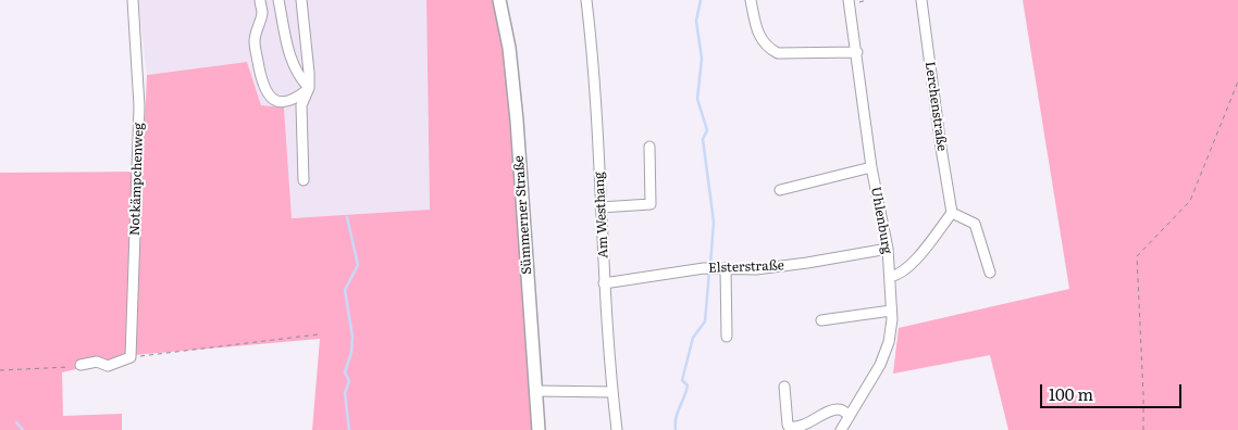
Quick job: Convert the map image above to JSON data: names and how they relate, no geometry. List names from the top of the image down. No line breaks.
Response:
{"streets":{"main road":["Sümmerner Straße"],"street":["Lerchenstraße","Notkämpchenweg","Am Westhang","Uhlenburg","Elsterstraße"]},"crossings":[["Am Westhang","Elsterstraße"],["Uhlenburg","Elsterstraße"]],"scale_bar":"100 m"}
